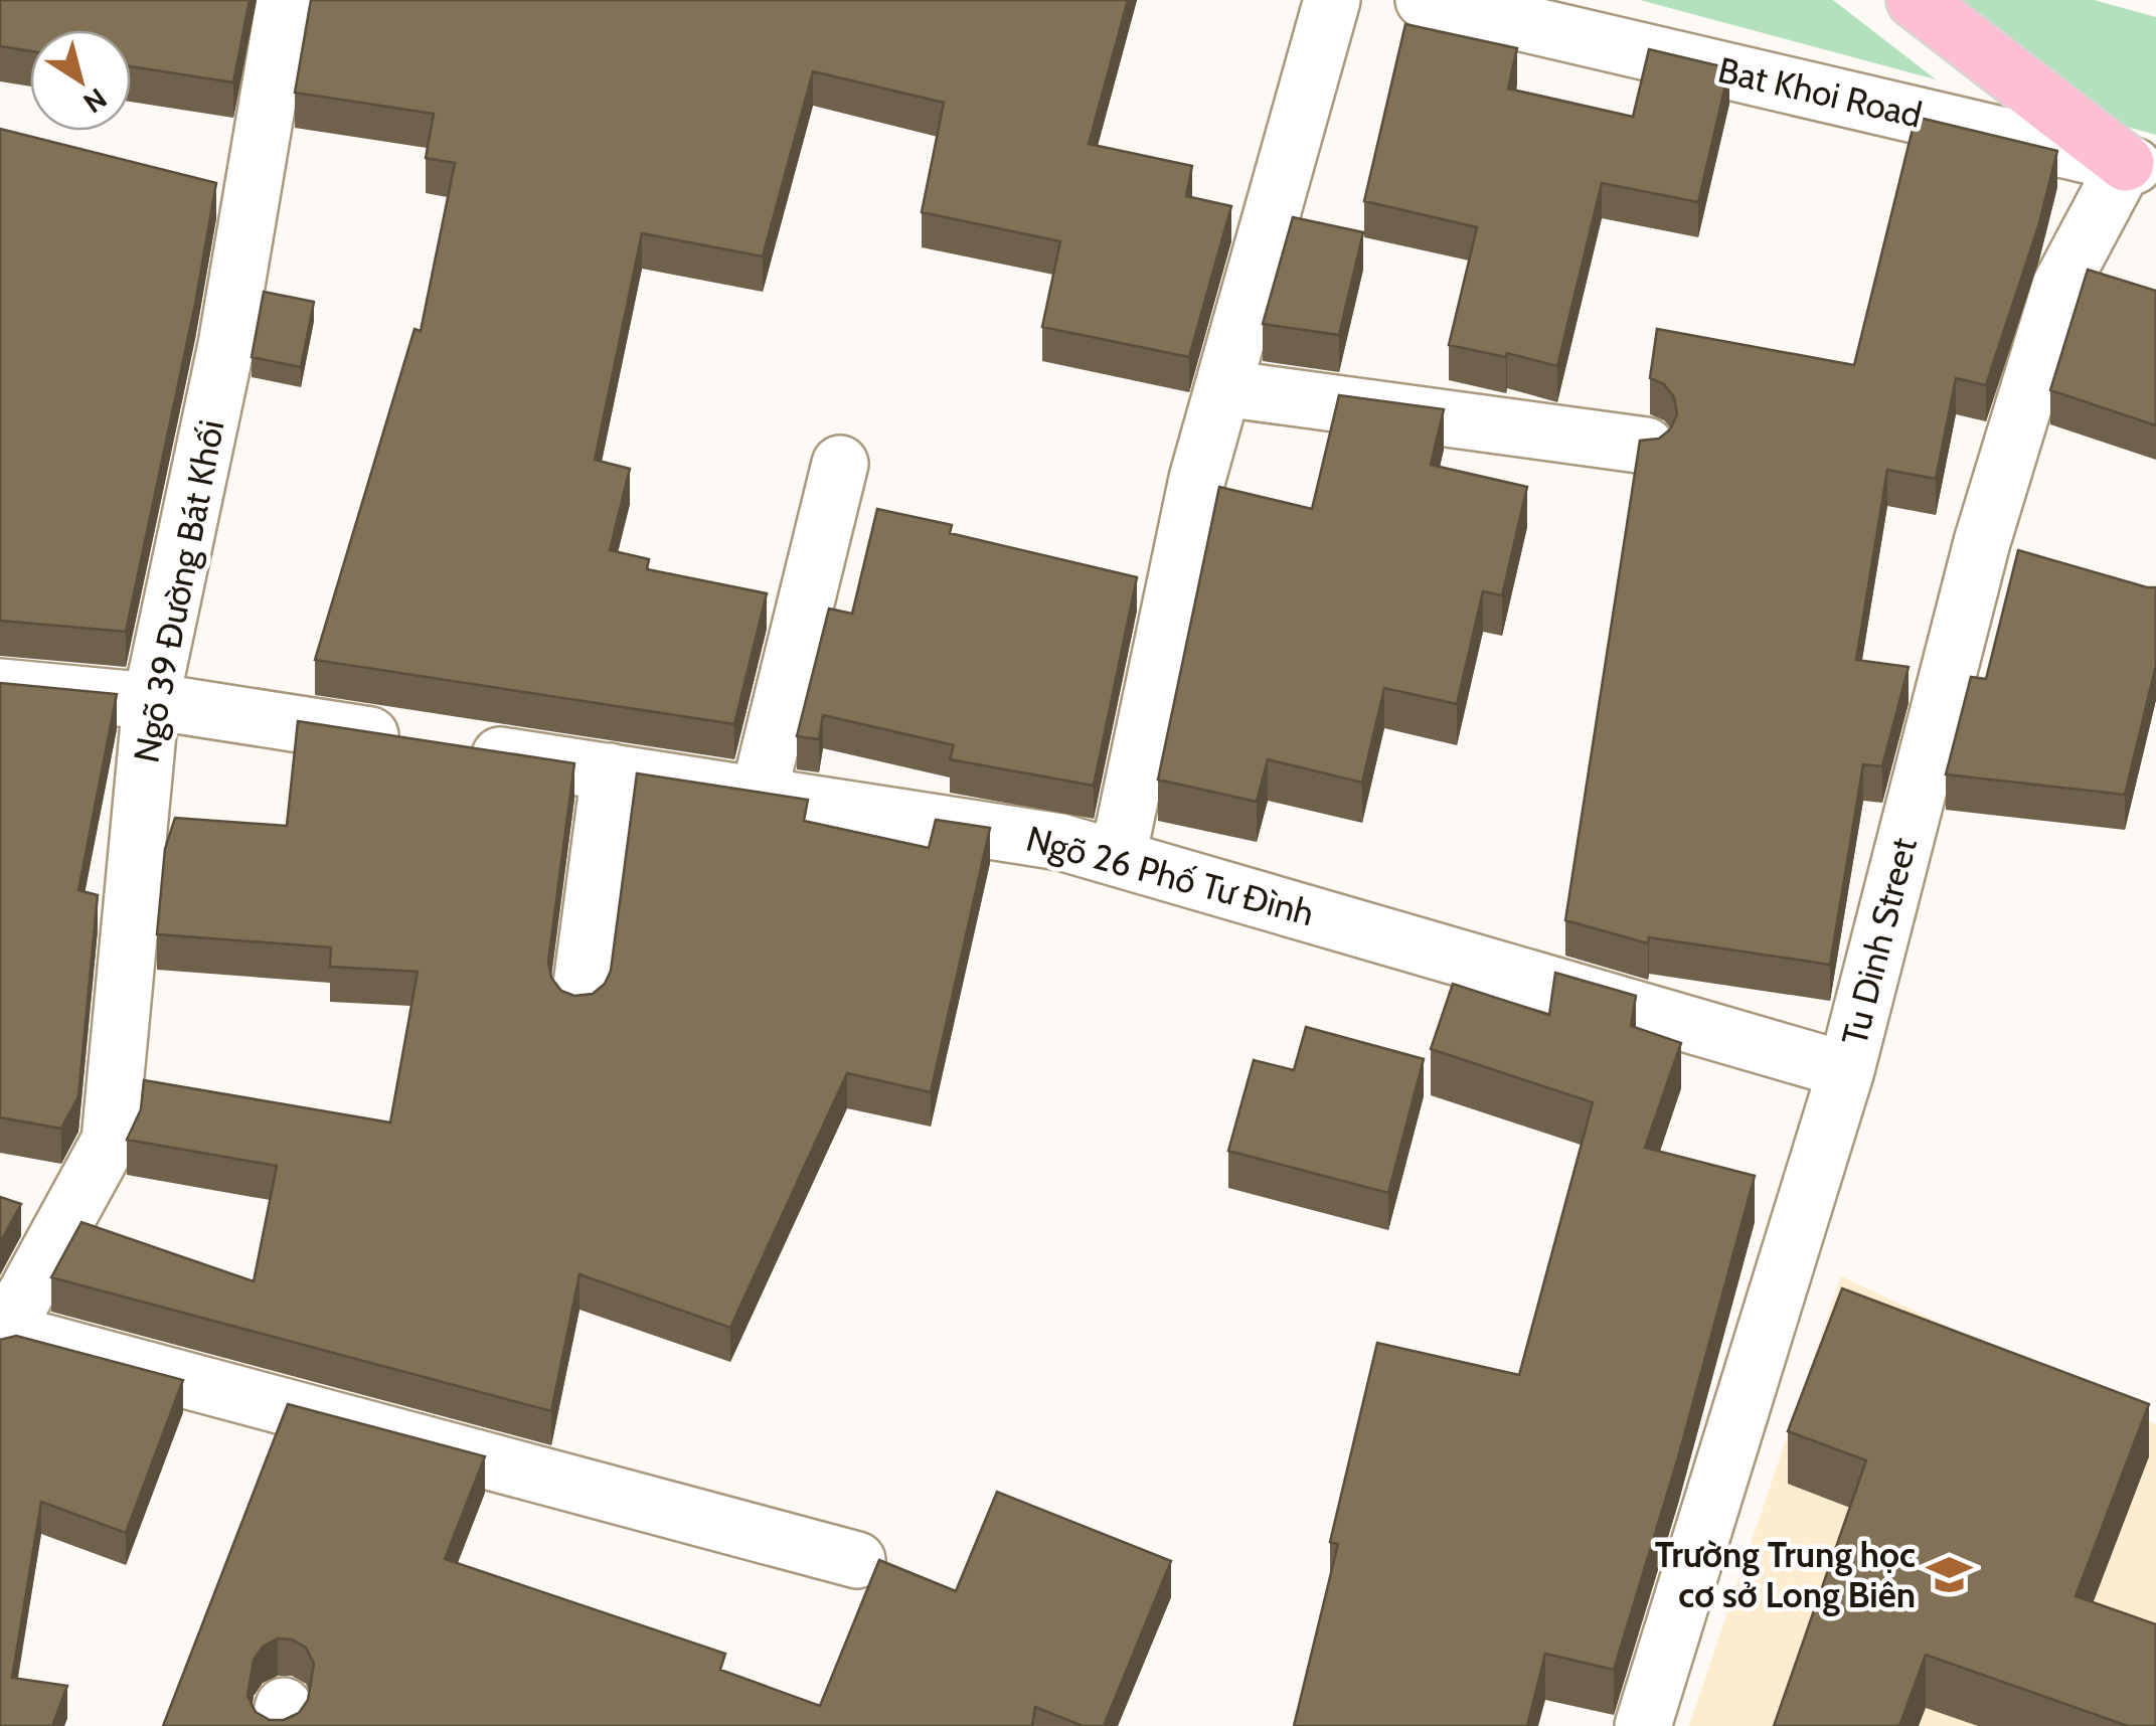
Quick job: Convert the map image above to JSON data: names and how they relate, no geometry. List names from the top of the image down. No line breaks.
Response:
{"streets":{"street":["Bat Khoi Road","Ngõ 39 Đường Bát Khối","Ngõ 26 Phố Tư Đình","Tu Dinh Street"]},"crossings":[["Bat Khoi Road","Tu Dinh Street"],["Ngõ 39 Đường Bát Khối","Ngõ 26 Phố Tư Đình"],["Ngõ 26 Phố Tư Đình","Tu Dinh Street"]],"places":{"school or university":["Trường Trung học cơ sở Long Biên"]},"north":"bottom right"}
